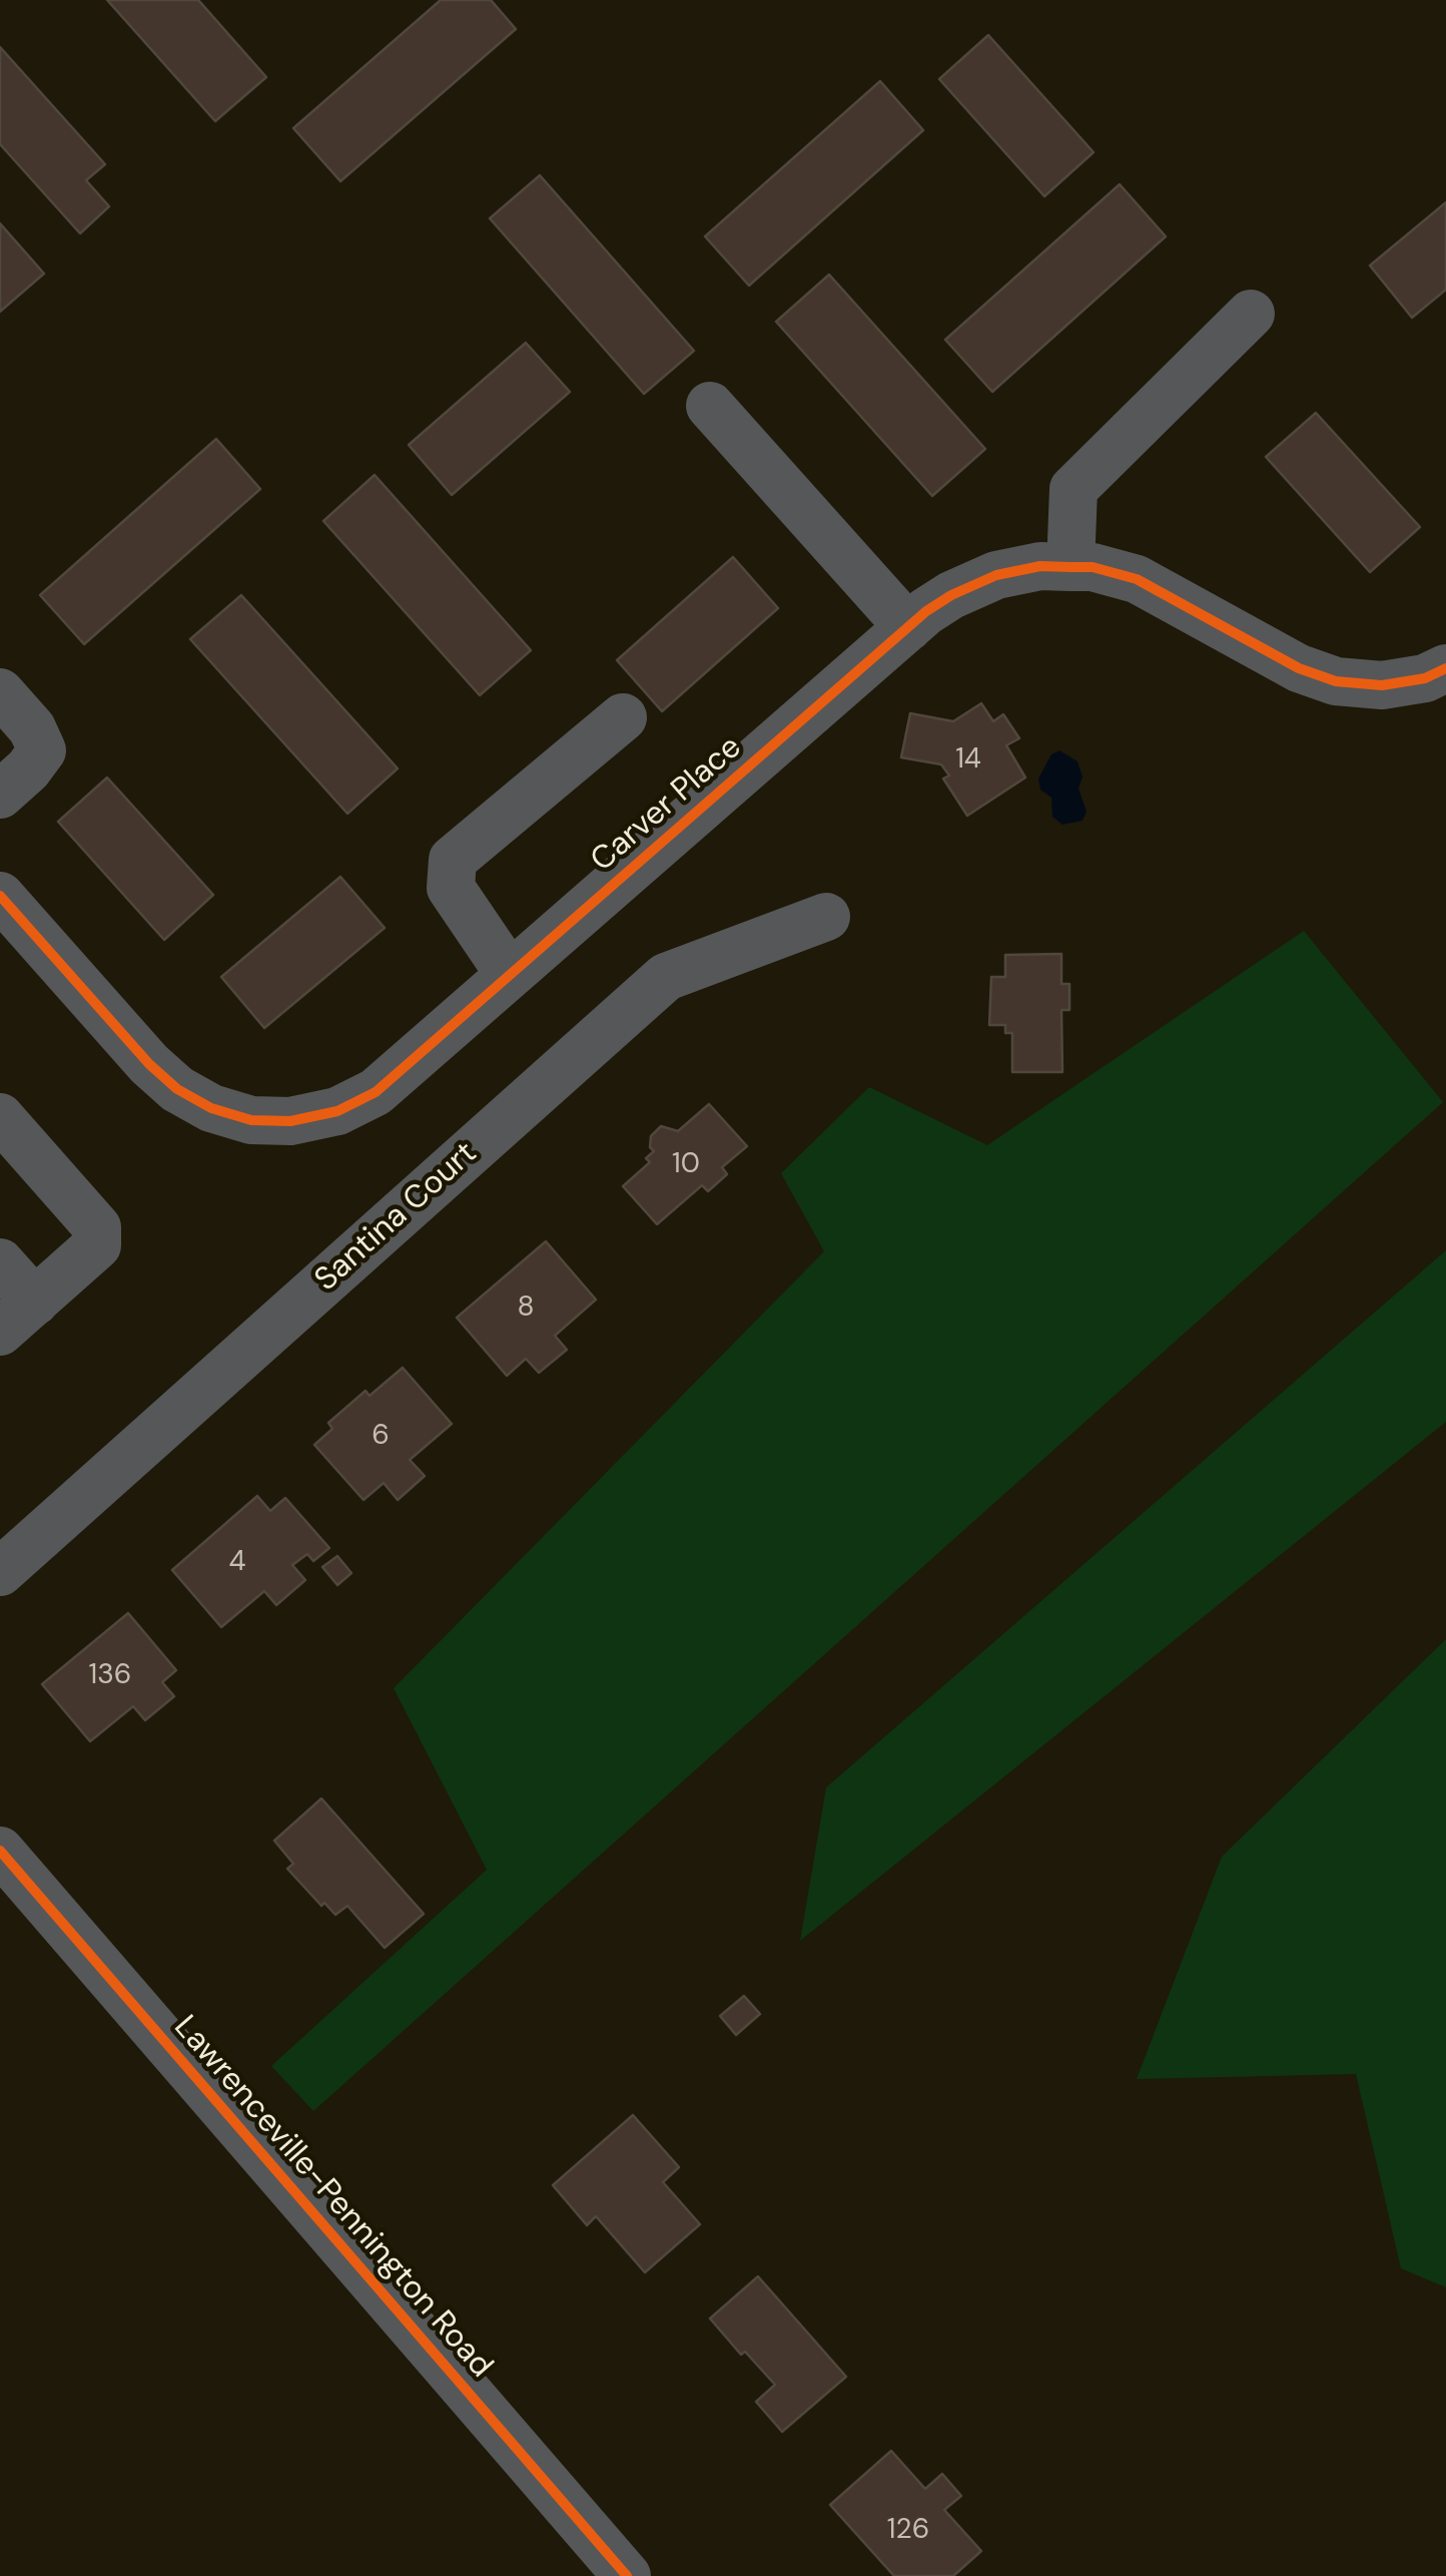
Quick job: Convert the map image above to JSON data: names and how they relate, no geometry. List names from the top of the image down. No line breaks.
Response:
{"streets":{"street":["Carver Place","Santina Court","Lawrenceville-Pennington Road"]},"house_numbers":["14","10","8","6","4","136","126"]}
